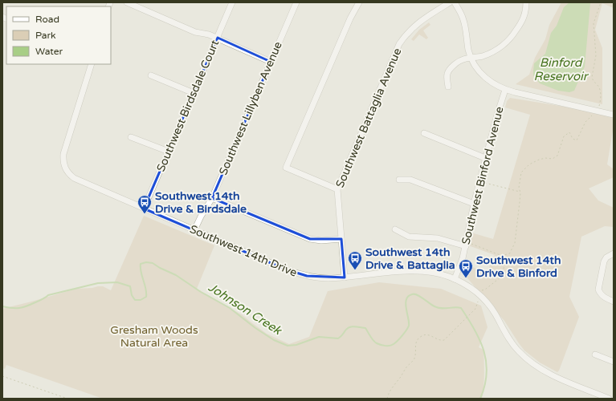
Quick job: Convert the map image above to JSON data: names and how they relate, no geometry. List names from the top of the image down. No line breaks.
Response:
{"streets":{"street":["Southwest Birdsdale Court","Southwest Lillyben Avenue","Southwest Battaglia Avenue","Southwest Binford Avenue","Southwest 14th Drive"]},"crossings":[["Southwest Birdsdale Court","Southwest 14th Drive"],["Southwest Lillyben Avenue","Southwest 14th Drive"],["Southwest Battaglia Avenue","Southwest 14th Drive"],["Southwest Binford Avenue","Southwest 14th Drive"]],"water":["Binford Reservoir","Johnson Creek"],"parks":["Gresham Woods Natural Area"],"places":{"bus stop":["Southwest 14th Drive & Birdsdale","Southwest 14th Drive & Battaglia","Southwest 14th Drive & Binford"]},"legend":["Road","Park","Water"]}
